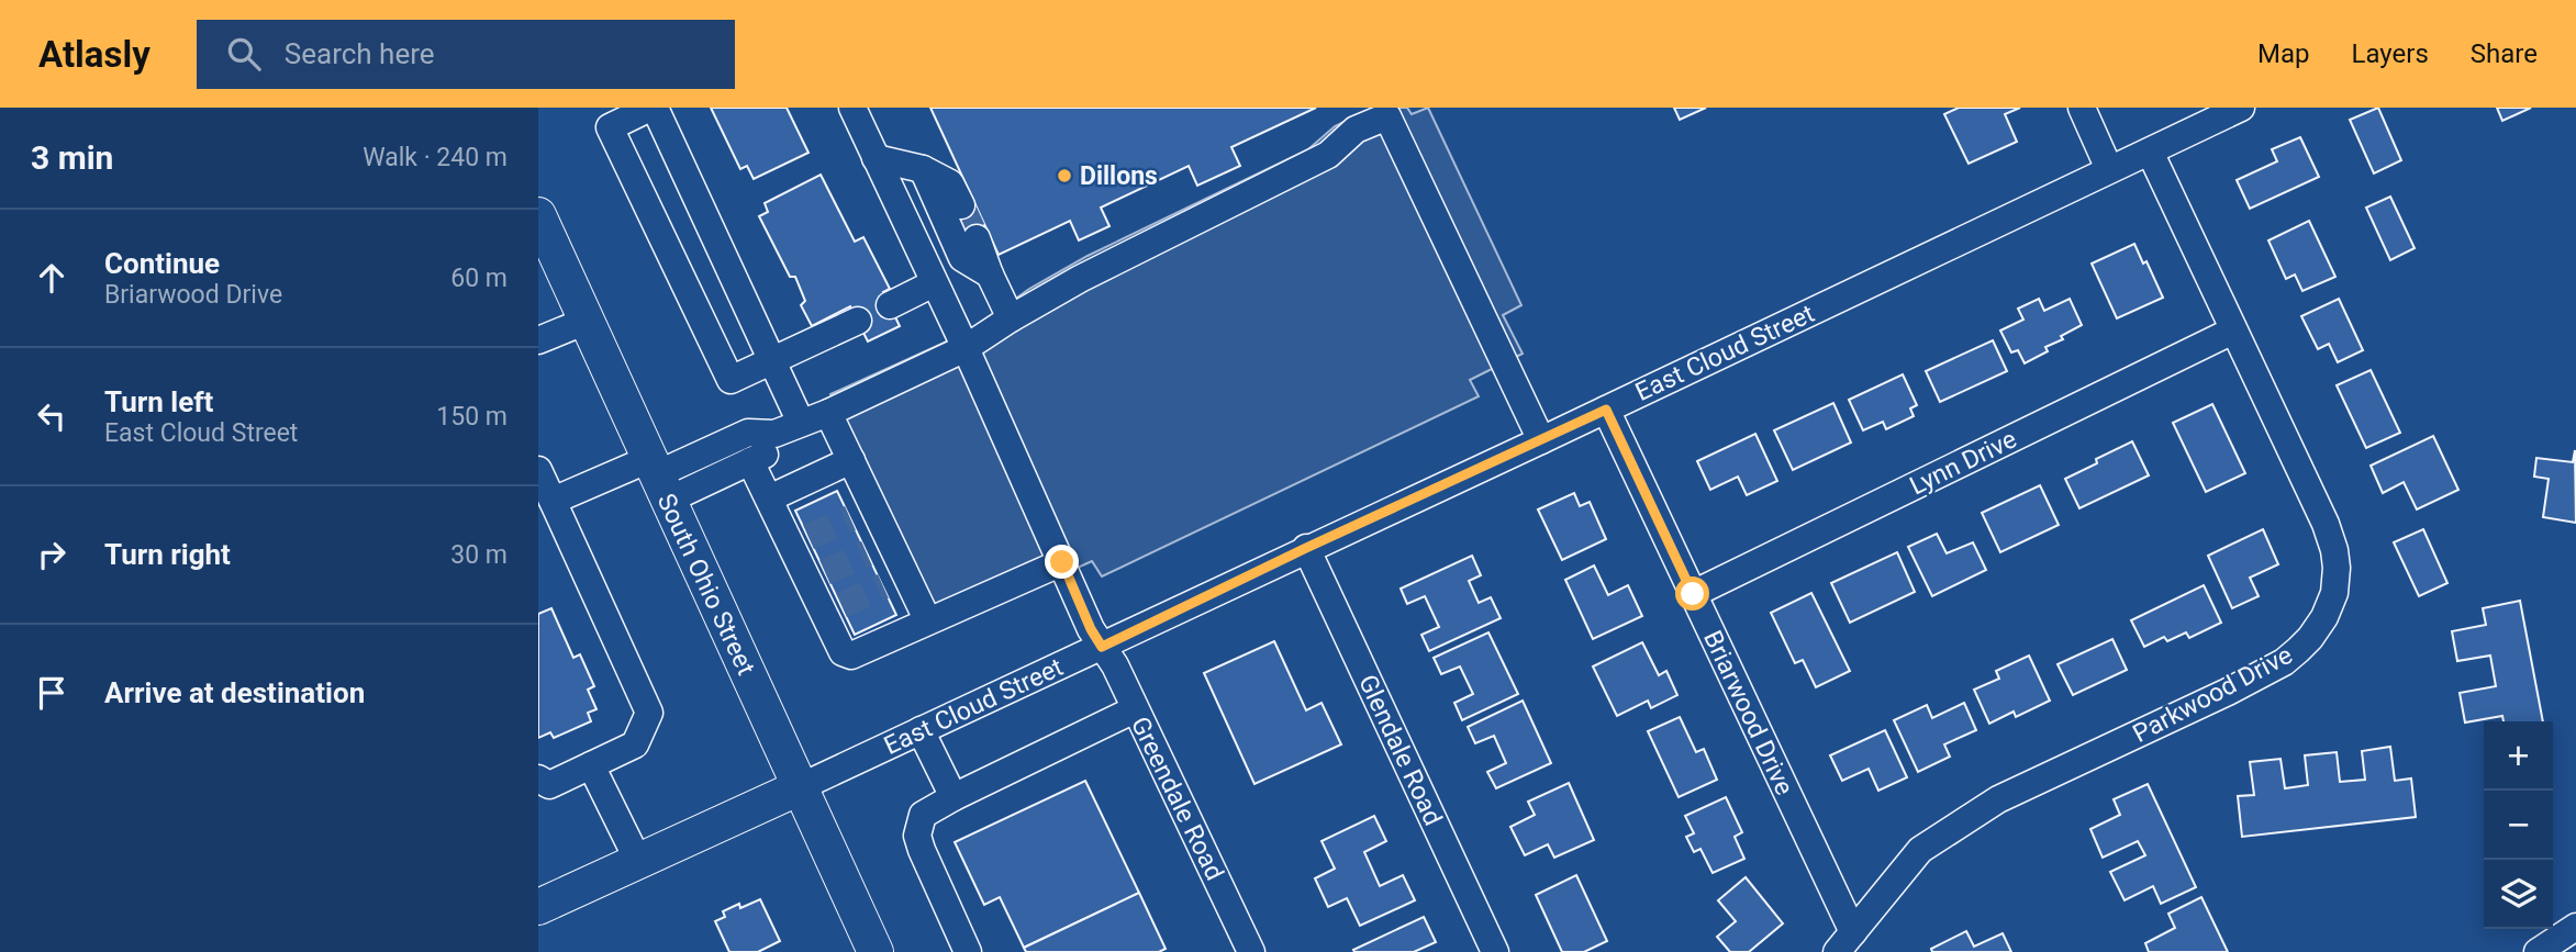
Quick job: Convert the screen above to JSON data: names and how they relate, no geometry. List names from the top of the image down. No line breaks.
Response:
{"streets":{"main road":["East Cloud Street","South Ohio Street"],"street":["Lynn Drive","Parkwood Drive","Briarwood Drive","Glendale Road","Greendale Road"]},"crossings":[["East Cloud Street","South Ohio Street"],["East Cloud Street","Parkwood Drive"],["East Cloud Street","Briarwood Drive"],["East Cloud Street","Glendale Road"],["East Cloud Street","Greendale Road"],["Lynn Drive","Parkwood Drive"],["Lynn Drive","Briarwood Drive"],["Parkwood Drive","Briarwood Drive"]],"places":["Dillons"],"page":{"header":"Atlasly","search":"Search here","nav":["Map","Layers","Share"],"heading":["3 min","Walk · 240 m"],"list":[["Continue","Briarwood Drive","60 m"],["Turn left","East Cloud Street","150 m"],["Turn right","30 m"],"Arrive at destination"],"map_buttons":["+","−"]}}
